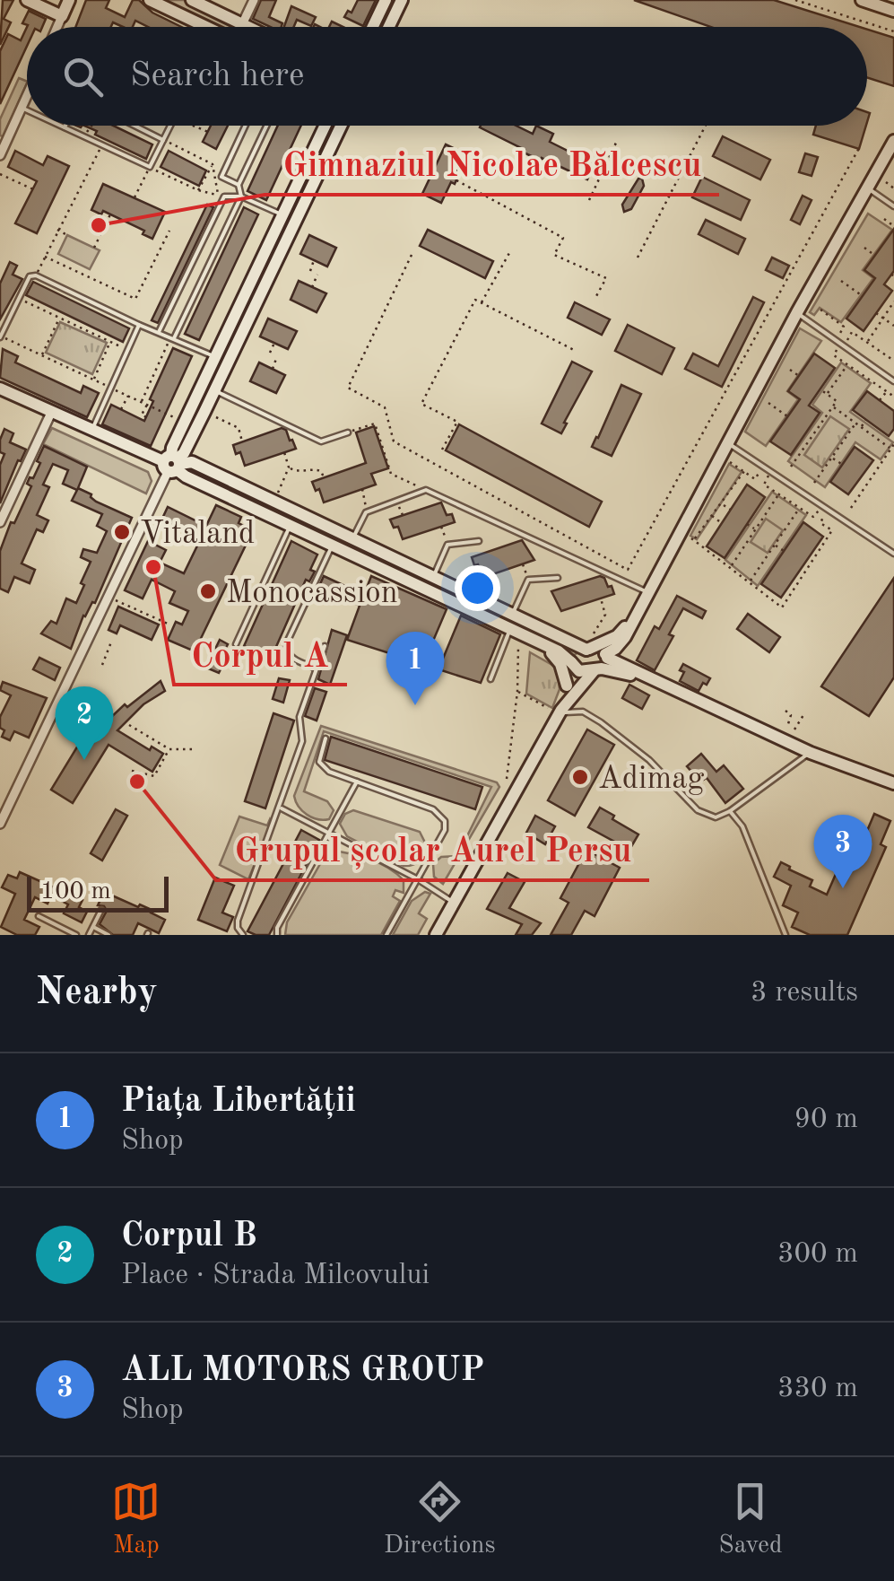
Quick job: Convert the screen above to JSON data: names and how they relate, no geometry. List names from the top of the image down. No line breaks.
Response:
{"places":["Gimnaziul Nicolae Bălcescu","Vitaland","Corpul A","Monocassion","Adimag","Grupul școlar Aurel Persu"],"scale_bar":"100 m","page":{"search":"Search here","pins":["1","2","3"],"scale":"100 m","heading":["Nearby","3 results"],"list":[{"mark":"1","name":"Piața Libertății","note":"Shop","value":"90 m"},{"mark":"2","name":"Corpul B","note":"Place · Strada Milcovului","value":"300 m"},{"mark":"3","name":"ALL MOTORS GROUP","note":"Shop","value":"330 m"}],"nav":["Map","Directions","Saved"]}}
